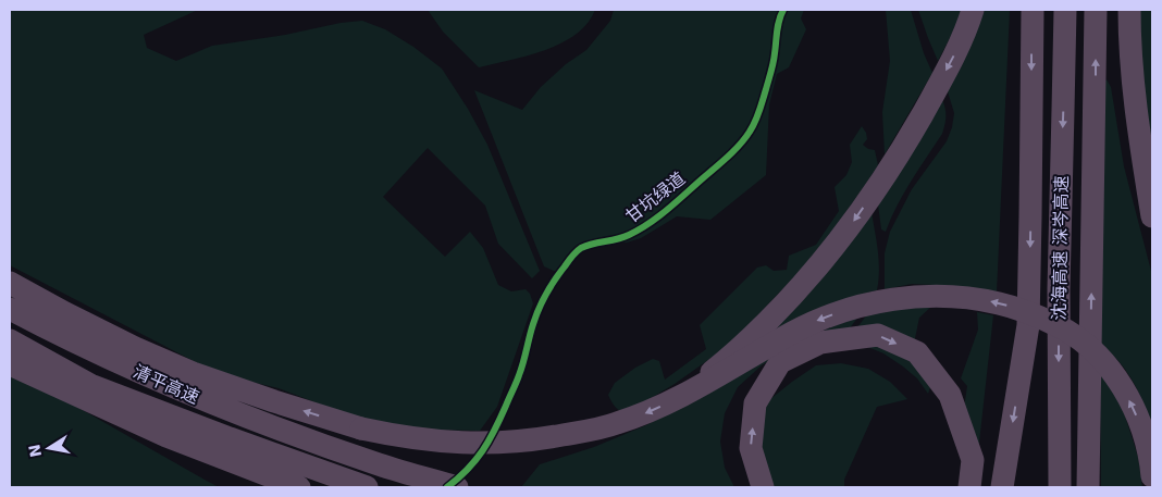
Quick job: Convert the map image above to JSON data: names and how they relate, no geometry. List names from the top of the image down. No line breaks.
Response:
{"streets":{"highway":["沈海高速 深岑高速","清平高速"],"cycle path":["甘坑绿道"]},"north":"left"}
